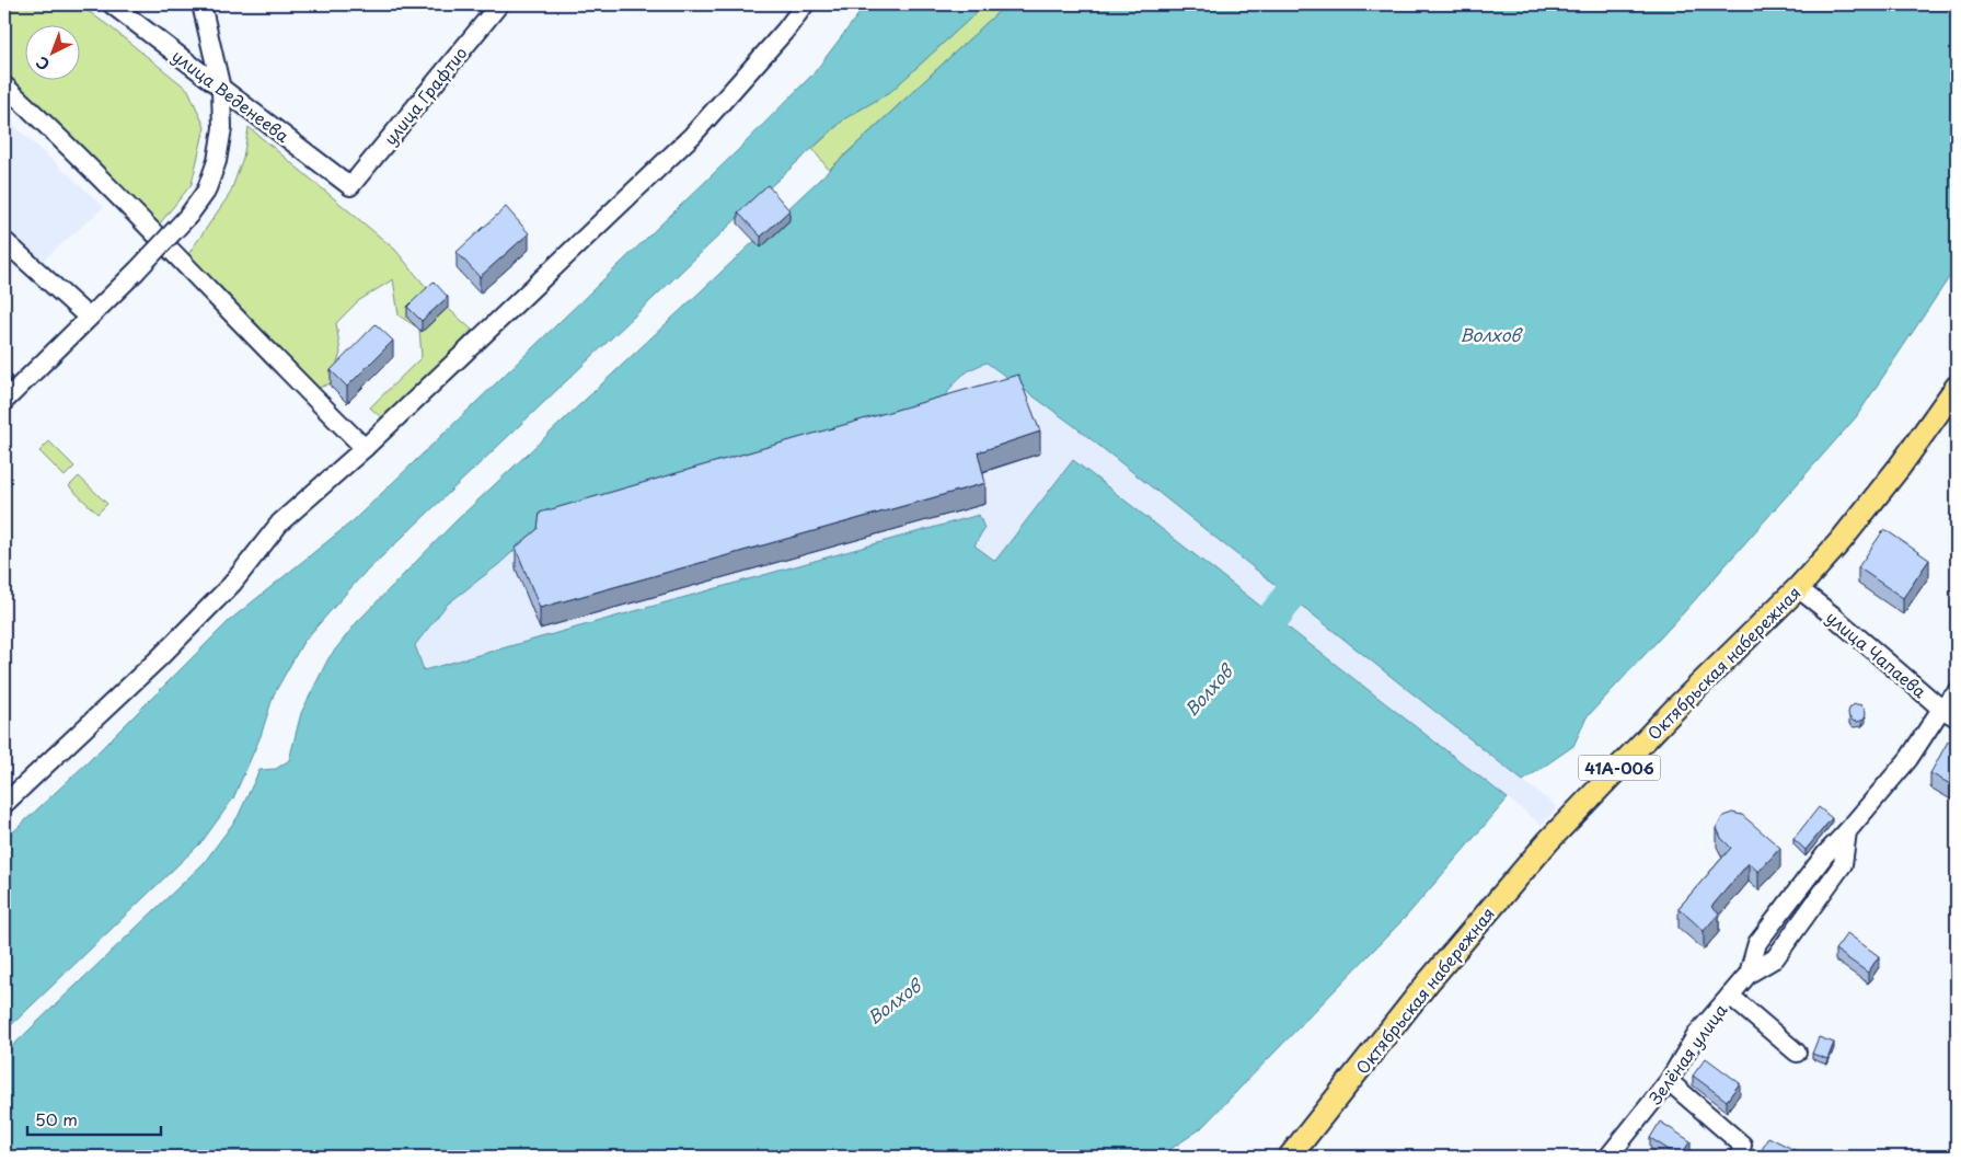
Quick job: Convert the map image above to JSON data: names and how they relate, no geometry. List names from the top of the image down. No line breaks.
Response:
{"streets":{"main road":["Октябрьская набережная","41А-006"],"street":["улица Веденеева","улица Графтио","улица Чапаева","Зелёная улица"]},"crossings":[["улица Веденеева","улица Графтио"],["улица Чапаева","Октябрьская набережная"],["улица Чапаева","Зелёная улица"]],"water":["Волхов"],"scale_bar":"50 m","north":"bottom left"}
